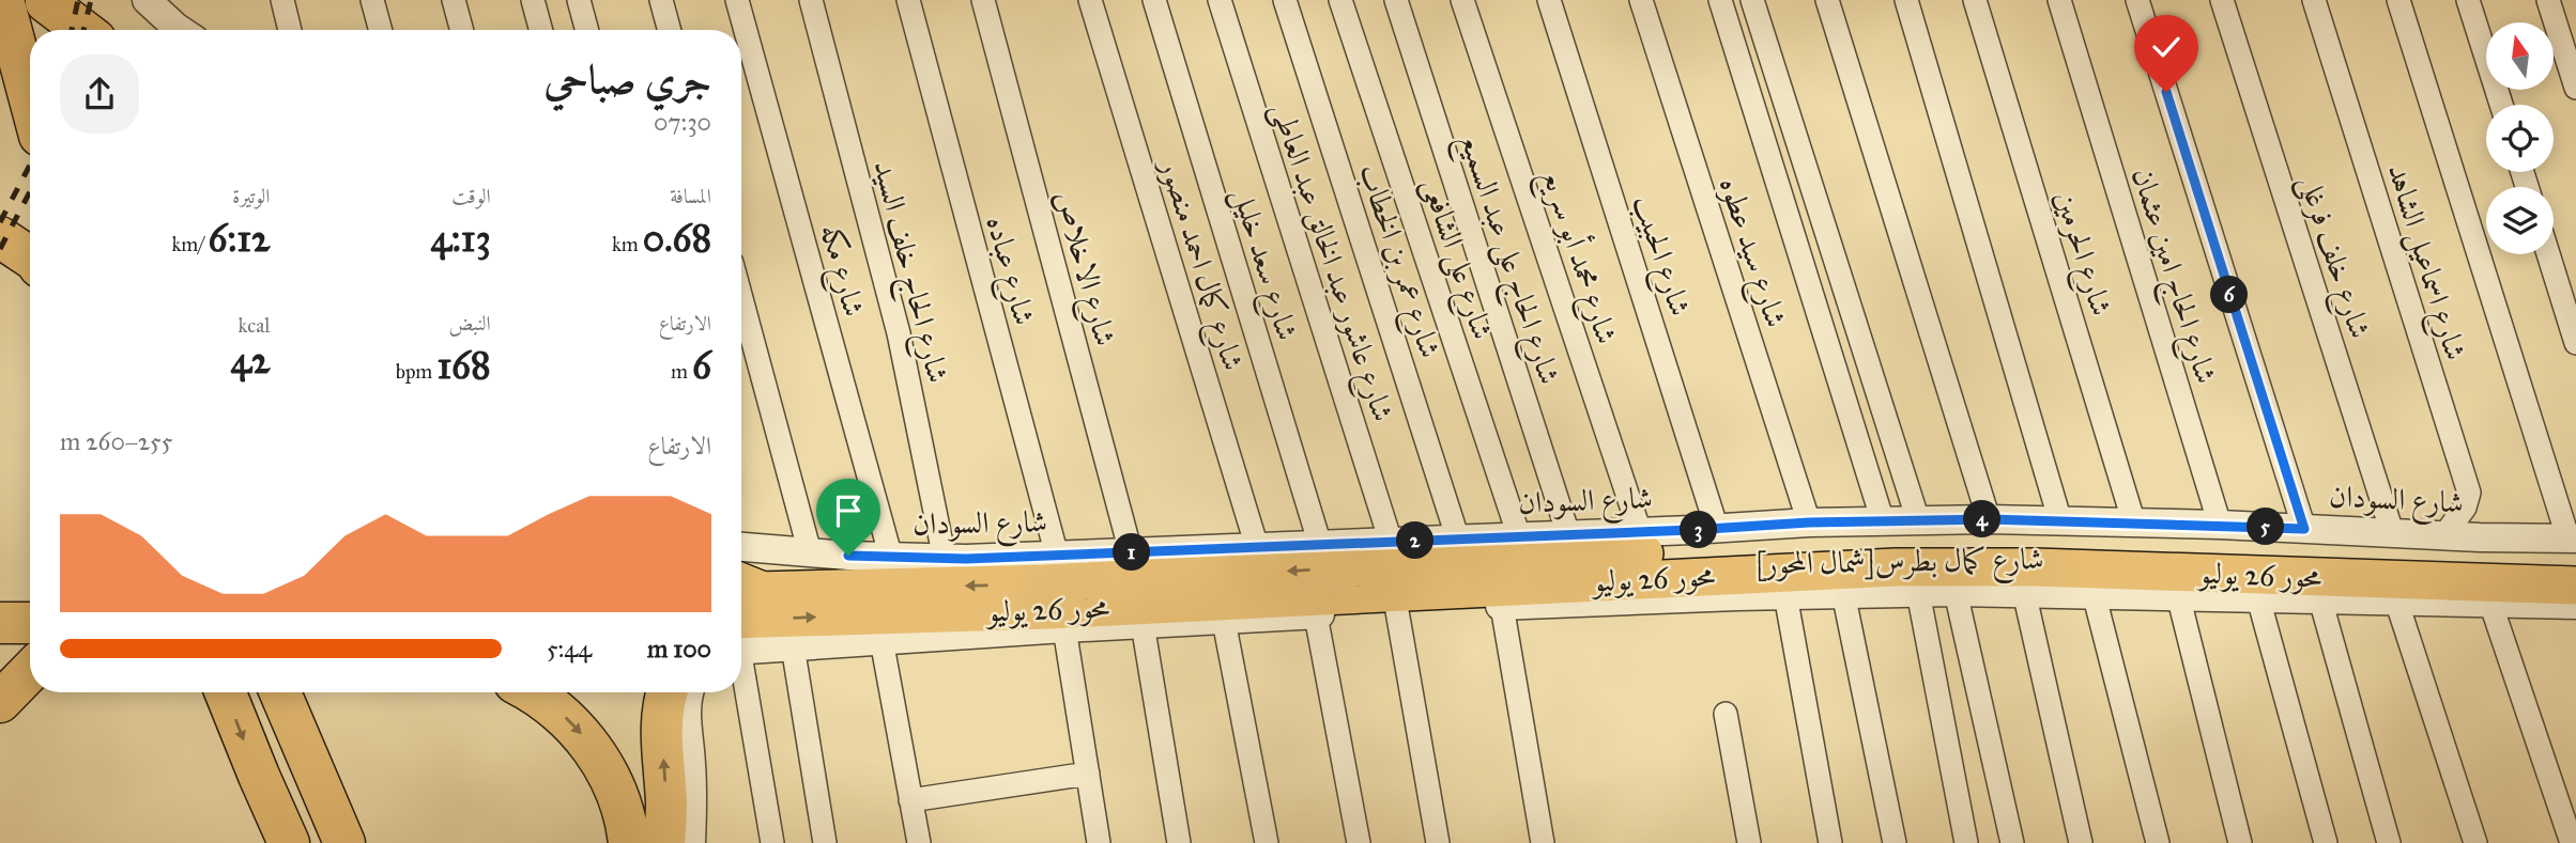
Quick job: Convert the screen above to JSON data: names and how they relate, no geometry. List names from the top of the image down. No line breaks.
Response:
{"streets":{"highway":["محور 26 يوليو"],"street":["شارع سيد عطوه","شارع الحرمين","شارع الحبيب","شارع محمد أبو سريع","شارع خلف فرغلى","شارع على الشافعى","شارع الحاج على عبد السميع","شارع عمر بن الخطاب","شارع عاشور عبد الخالق عبد العاطى","شارع اسماعيل الشاهد","شارع سعد خليل","شارع كمال احمد منصور","شارع الاخلاص","شارع مكه","شارع عباده","شارع الحاج خلف السيد","شارع الحاج امين عثمان","شارع السودان","شارع كمال بطرس[شمال المحور]"]},"crossings":[["شارع سيد عطوه","شارع السودان"],["شارع الحرمين","شارع السودان"],["شارع الحبيب","شارع السودان"],["شارع محمد أبو سريع","شارع السودان"],["شارع خلف فرغلى","شارع السودان"],["شارع على الشافعى","شارع السودان"],["شارع الحاج على عبد السميع","شارع السودان"],["شارع عمر بن الخطاب","شارع السودان"],["شارع عاشور عبد الخالق عبد العاطى","شارع السودان"],["شارع اسماعيل الشاهد","شارع السودان"],["شارع سعد خليل","شارع السودان"],["شارع كمال احمد منصور","شارع السودان"],["شارع الاخلاص","شارع السودان"],["شارع مكه","شارع السودان"],["شارع عباده","شارع السودان"],["شارع الحاج خلف السيد","شارع السودان"],["شارع الحاج امين عثمان","شارع السودان"],["شارع السودان","محور 26 يوليو"]],"north":"top","page":{"heading":["جري صباحي","07:30"],"stats":[["المسافة","0.68 km"],["الوقت","4:13"],["الوتيرة","6:12 /km"],["الارتفاع","6 m"],["النبض","168 bpm"],["kcal","42"]],"pins":["6","4","5","3","2","1"],"chart":["الارتفاع","255–260 m"],"list":[{"name":"100 m","note":"5:44"}]}}
